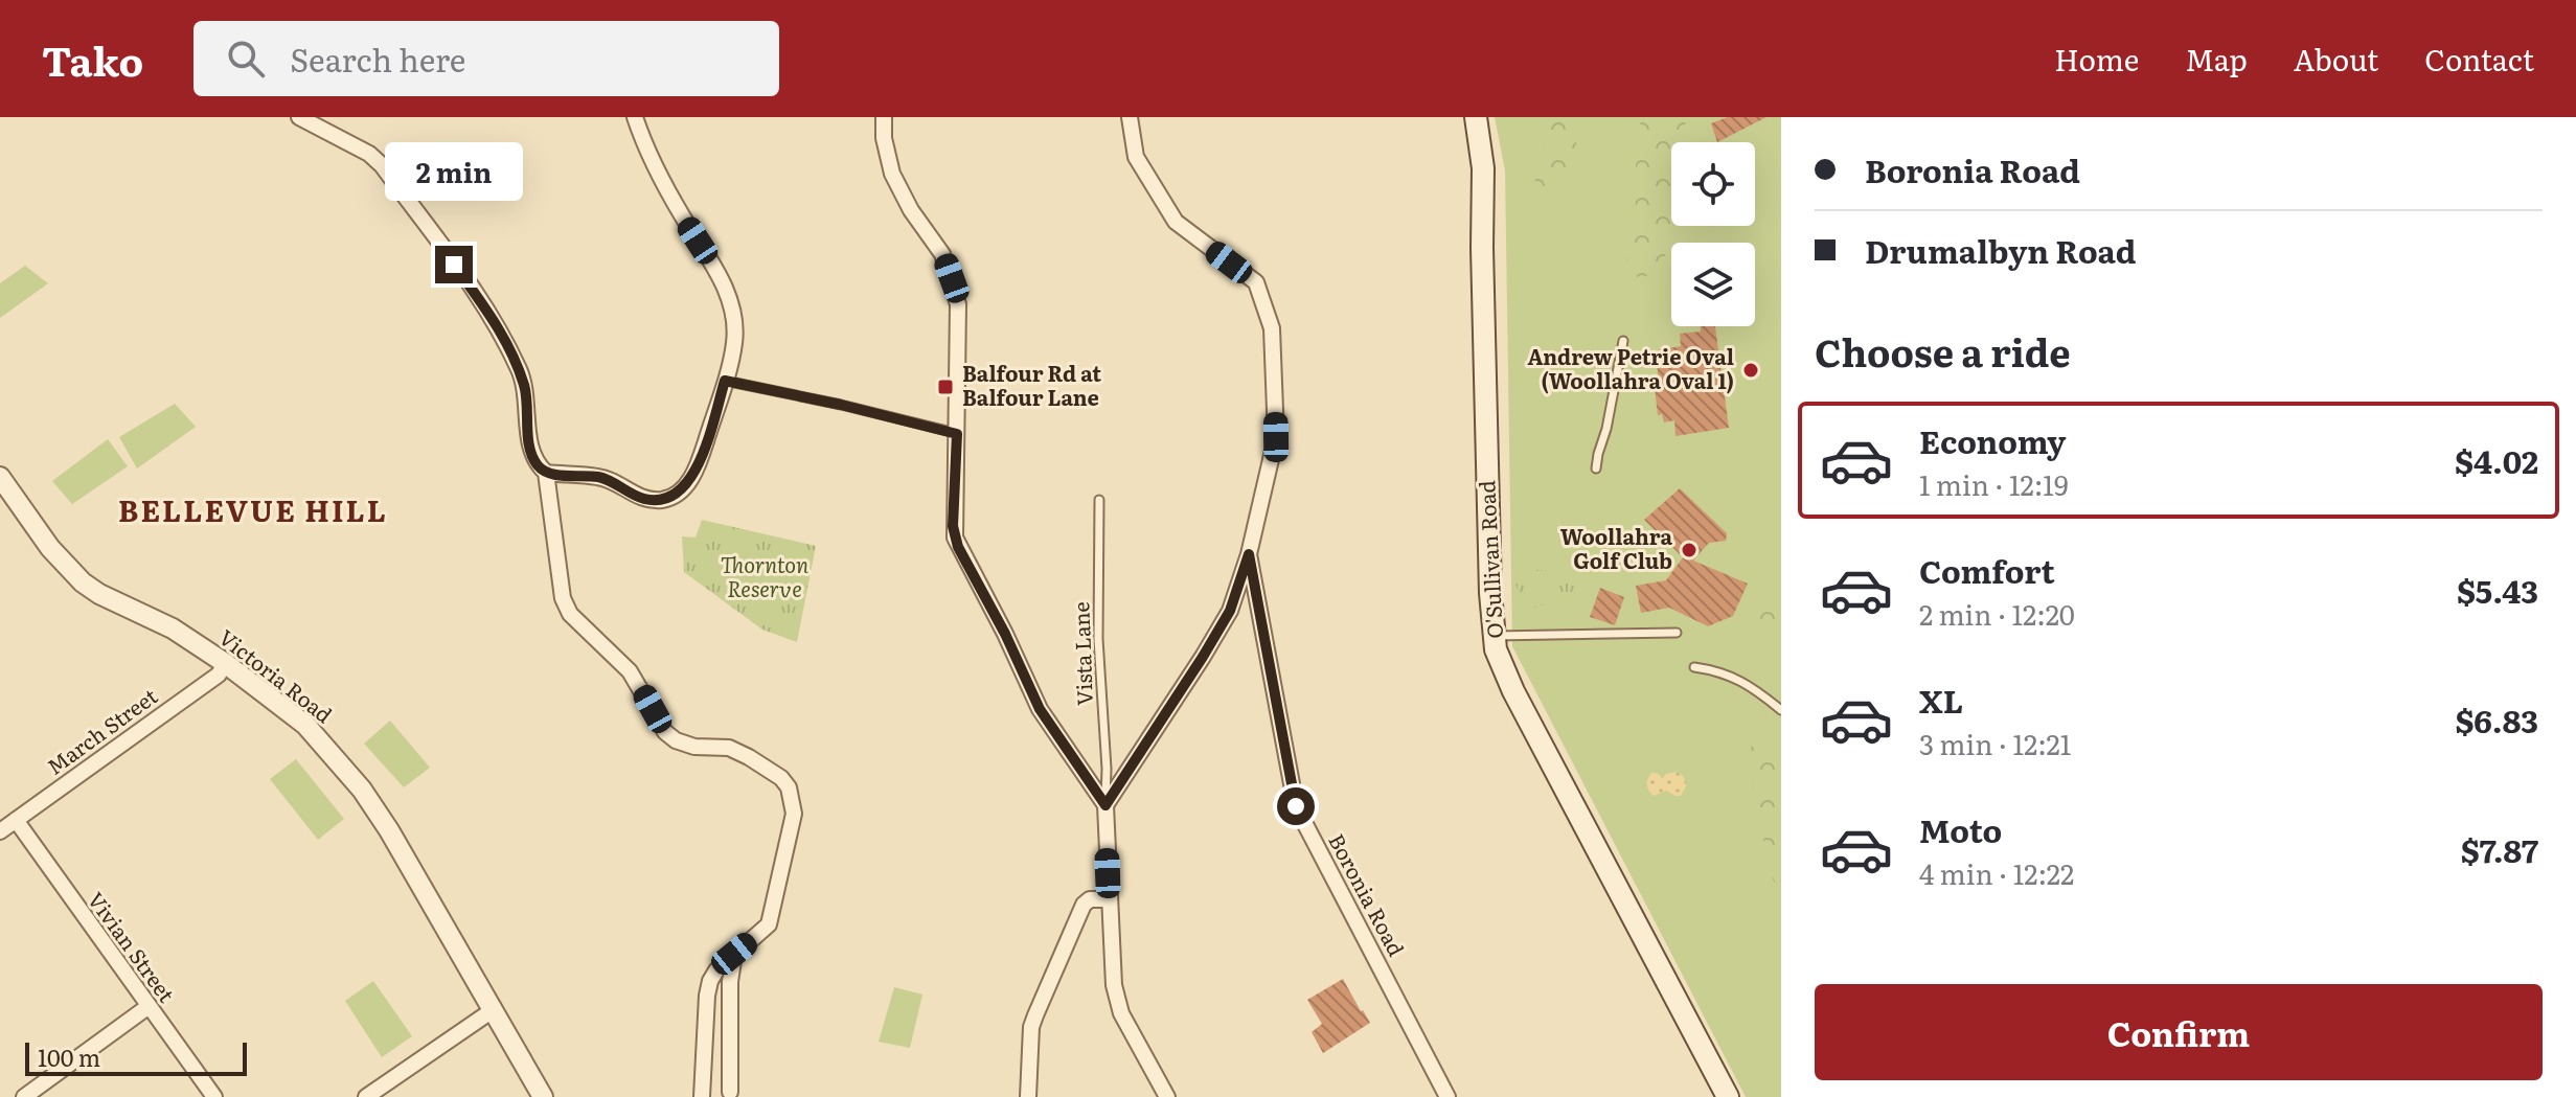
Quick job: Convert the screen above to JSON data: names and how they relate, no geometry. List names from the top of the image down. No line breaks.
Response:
{"streets":{"main road":["O'Sullivan Road"],"street":["Victoria Road","March Street","Boronia Road","Vivian Street"],"lane":["Vista Lane"]},"crossings":[["Victoria Road","March Street"],["March Street","Vivian Street"]],"districts":["BELLEVUE HILL"],"parks":["Thornton Reserve"],"places":{"other":["Andrew Petrie Oval (Woollahra Oval 1)","Woollahra Golf Club"],"transit":["Balfour Rd at Balfour Lane"]},"scale_bar":"100 m","page":{"header":"Tako","search":"Search here","nav":["Home","Map","About","Contact"],"banner":["Boronia Road","Drumalbyn Road"],"bubble":"2 min","heading":"Choose a ride","list":[{"name":"Economy","note":"1 min · 12:19","value":"$4.02"},{"name":"Comfort","note":"2 min · 12:20","value":"$5.43"},{"name":"XL","note":"3 min · 12:21","value":"$6.83"},{"name":"Moto","note":"4 min · 12:22","value":"$7.87"}],"buttons":"Confirm","scale":"100 m"}}
